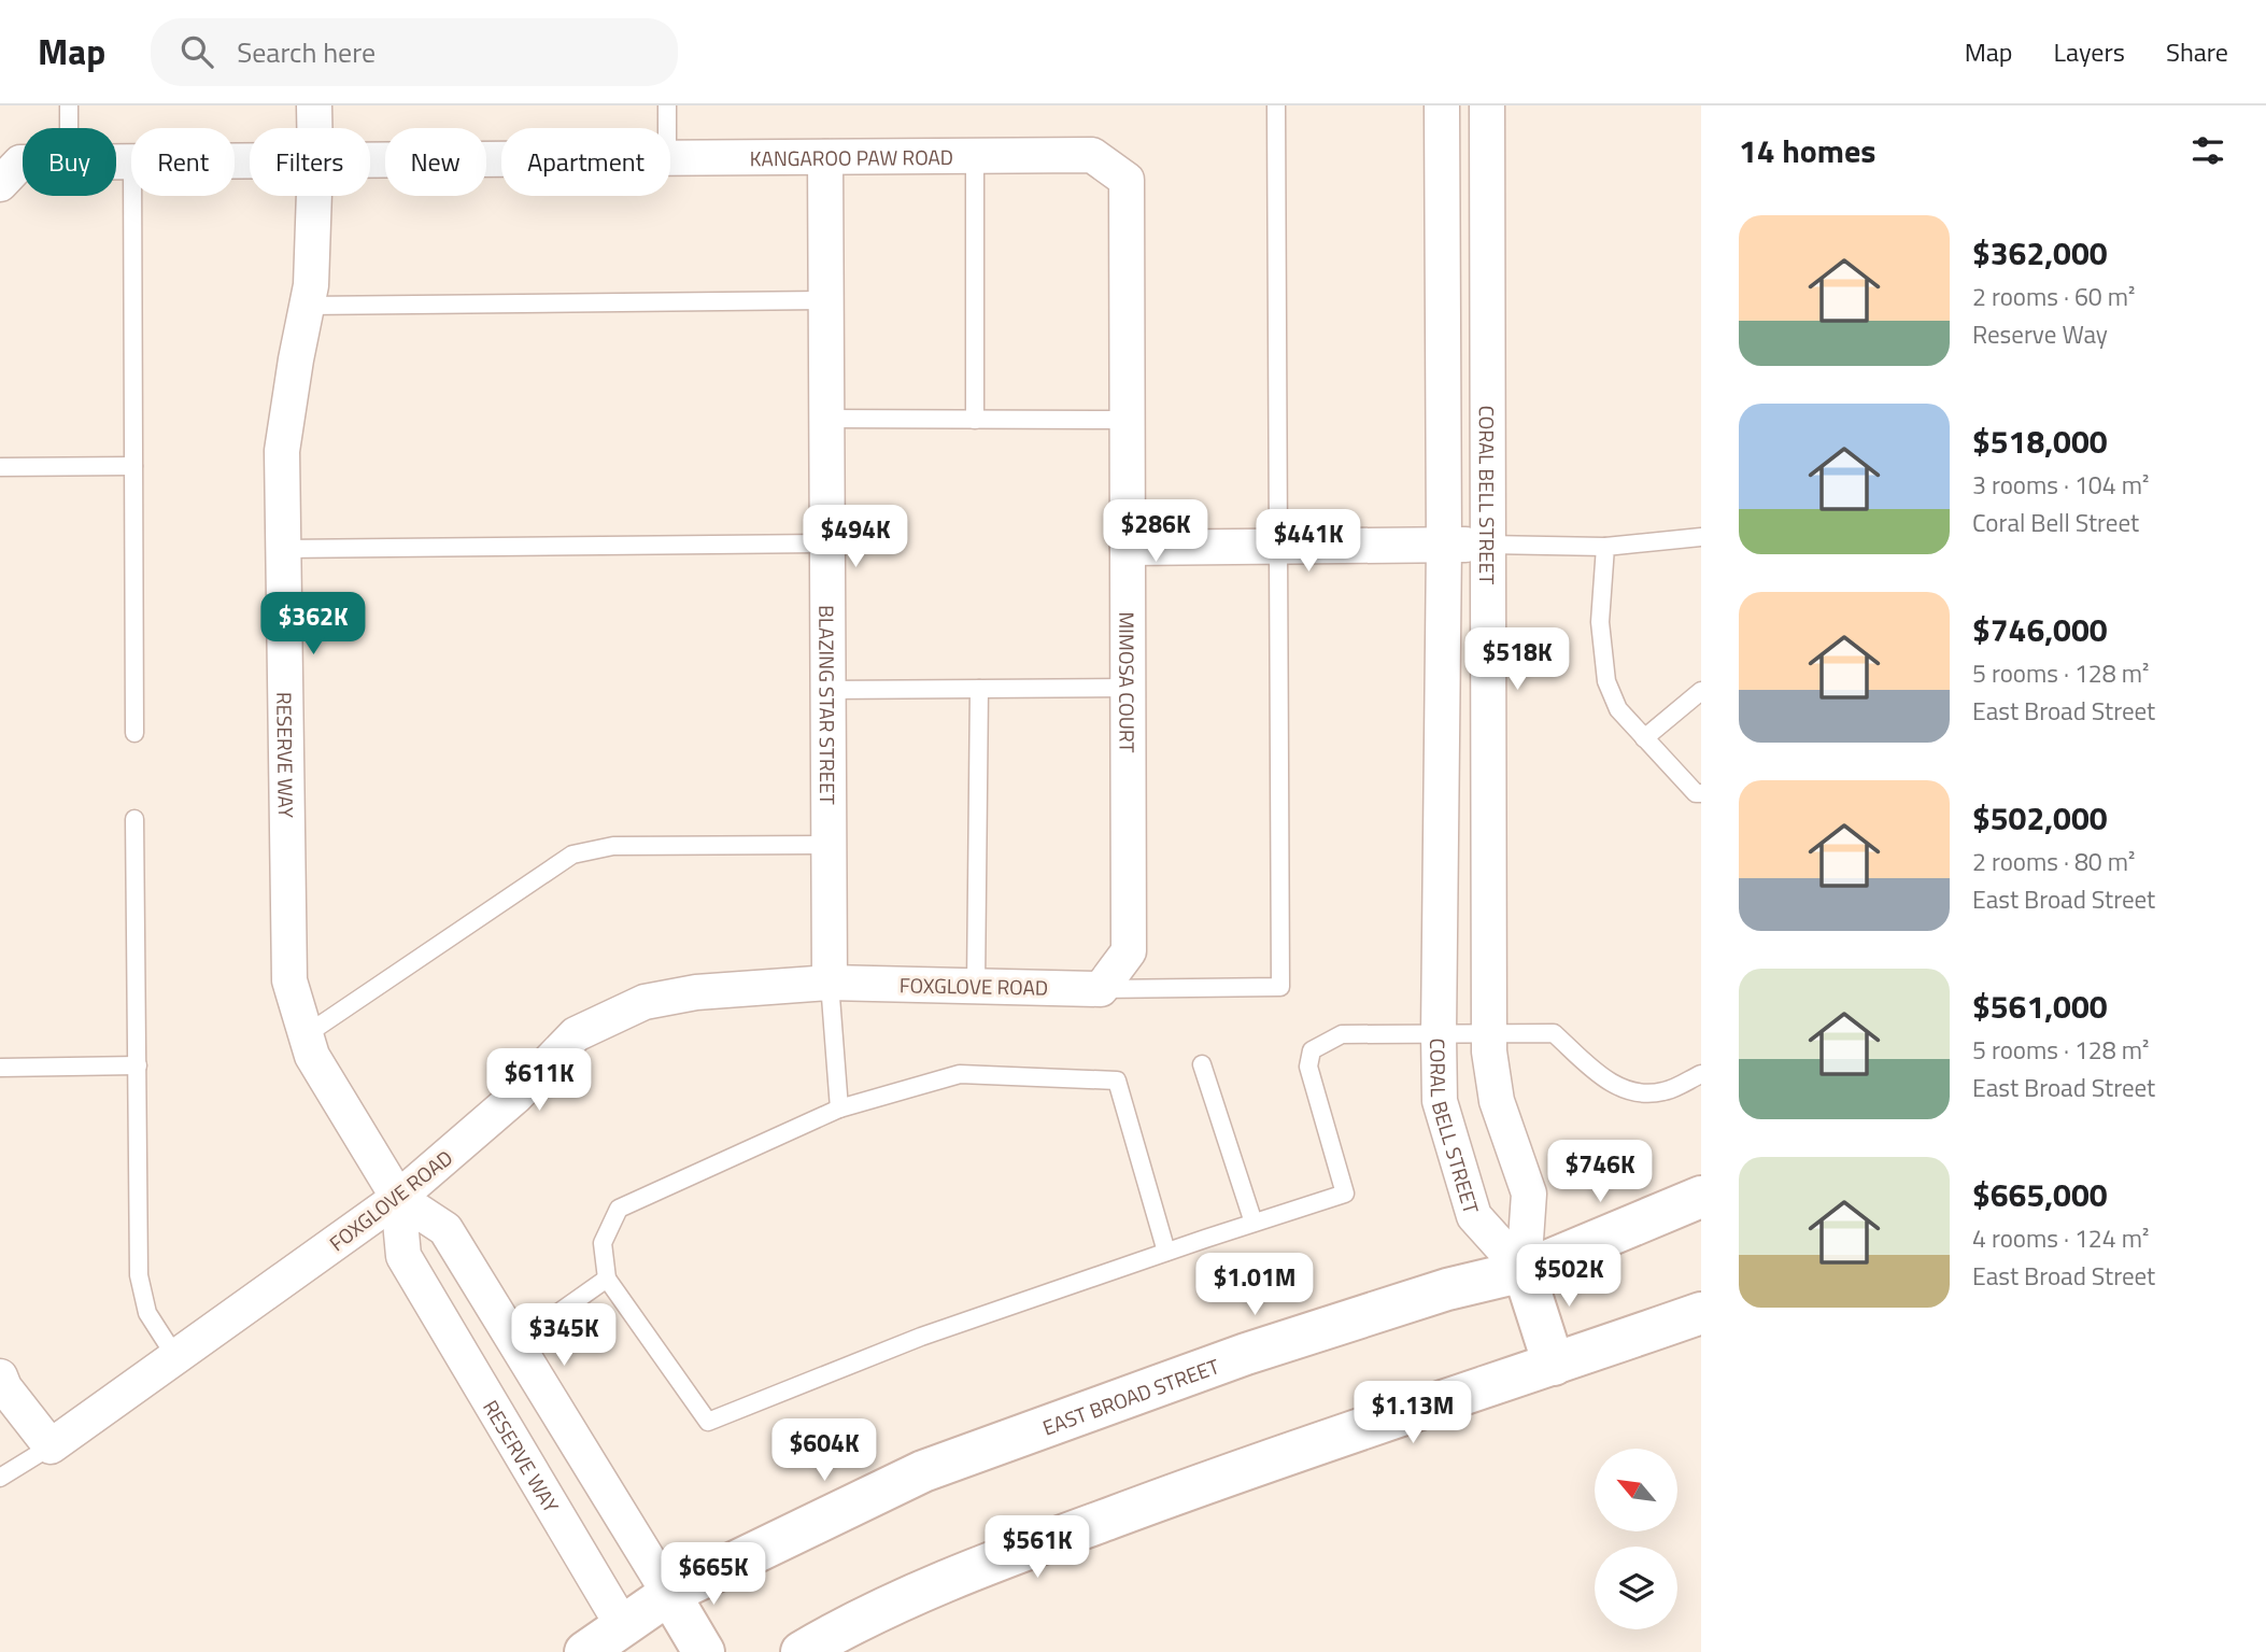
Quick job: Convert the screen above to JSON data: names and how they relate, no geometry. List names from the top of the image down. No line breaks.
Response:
{"streets":{"main road":["EAST BROAD STREET"],"street":["KANGAROO PAW ROAD","CORAL BELL STREET","MIMOSA COURT","BLAZING STAR STREET","RESERVE WAY","FOXGLOVE ROAD"]},"crossings":[["KANGAROO PAW ROAD","MIMOSA COURT"],["KANGAROO PAW ROAD","BLAZING STAR STREET"],["CORAL BELL STREET","EAST BROAD STREET"],["MIMOSA COURT","FOXGLOVE ROAD"],["BLAZING STAR STREET","FOXGLOVE ROAD"],["RESERVE WAY","FOXGLOVE ROAD"],["RESERVE WAY","EAST BROAD STREET"]],"north":"top left","page":{"header":"Map","search":"Search here","nav":["Map","Layers","Share"],"heading":"14 homes","chip":["Buy","Rent","Filters","New","Apartment"],"list":[{"name":"$362,000","note":"2 rooms · 60 m² · Reserve Way"},{"name":"$518,000","note":"3 rooms · 104 m² · Coral Bell Street"},{"name":"$746,000","note":"5 rooms · 128 m² · East Broad Street"},{"name":"$502,000","note":"2 rooms · 80 m² · East Broad Street"},{"name":"$561,000","note":"5 rooms · 128 m² · East Broad Street"},{"name":"$665,000","note":"4 rooms · 124 m² · East Broad Street"}],"price":["$286K","$494K","$441K","$362K","$518K","$611K","$746K","$502K","$1.01M","$345K","$1.13M","$604K","$561K","$665K"]}}
